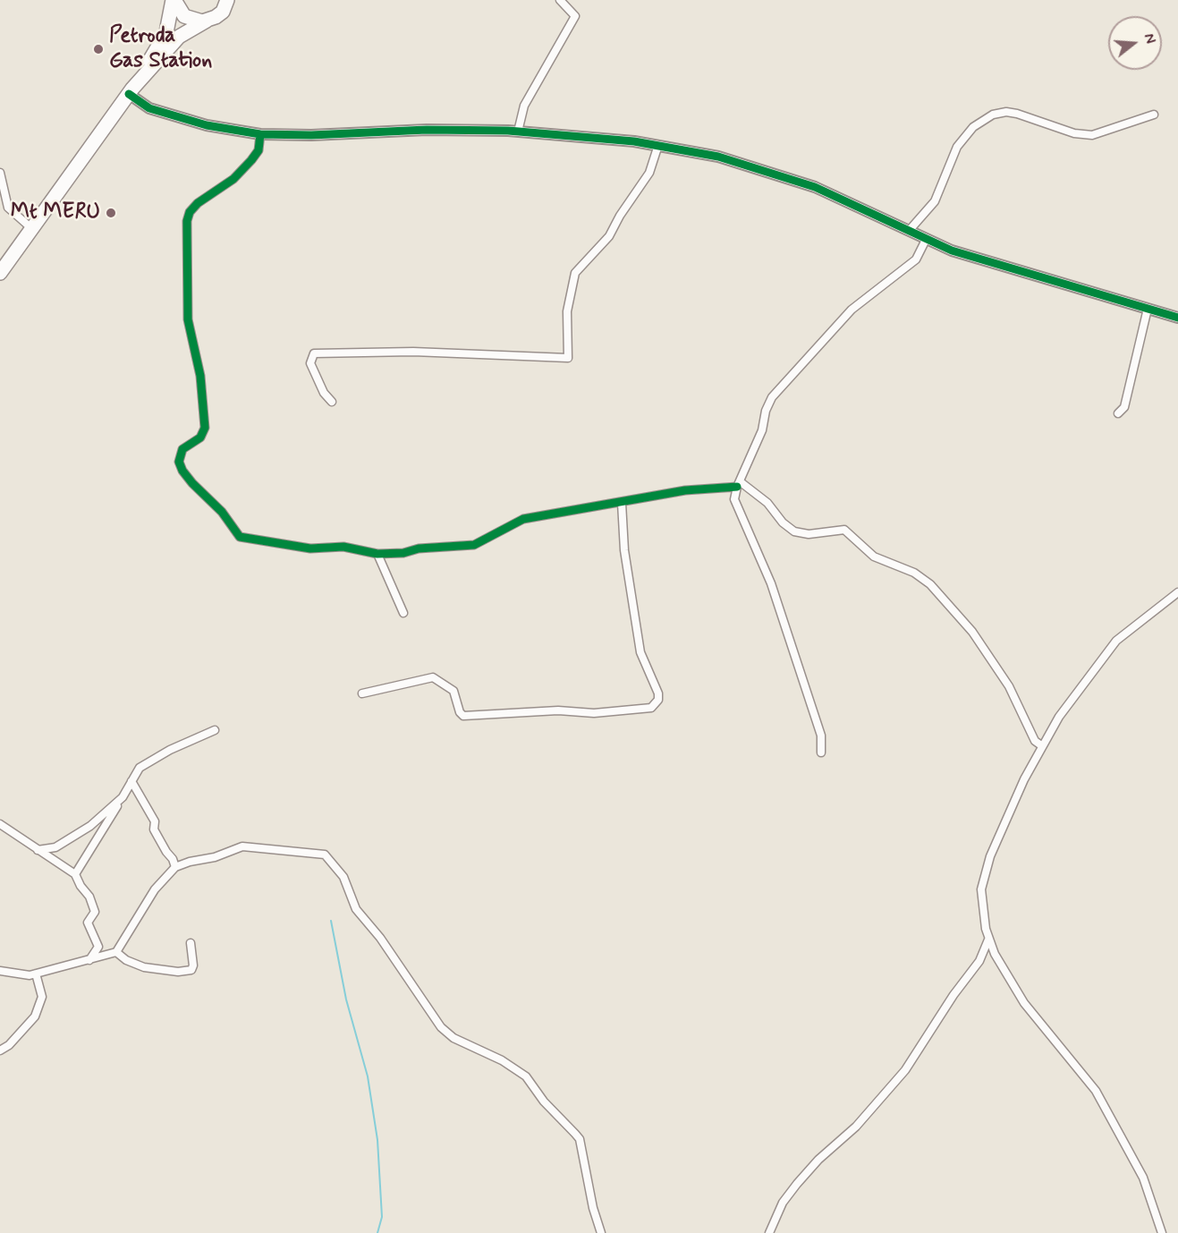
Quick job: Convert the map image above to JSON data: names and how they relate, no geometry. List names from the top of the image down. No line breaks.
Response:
{"places":["Petroda Gas Station","Mt MERU"],"north":"right"}
